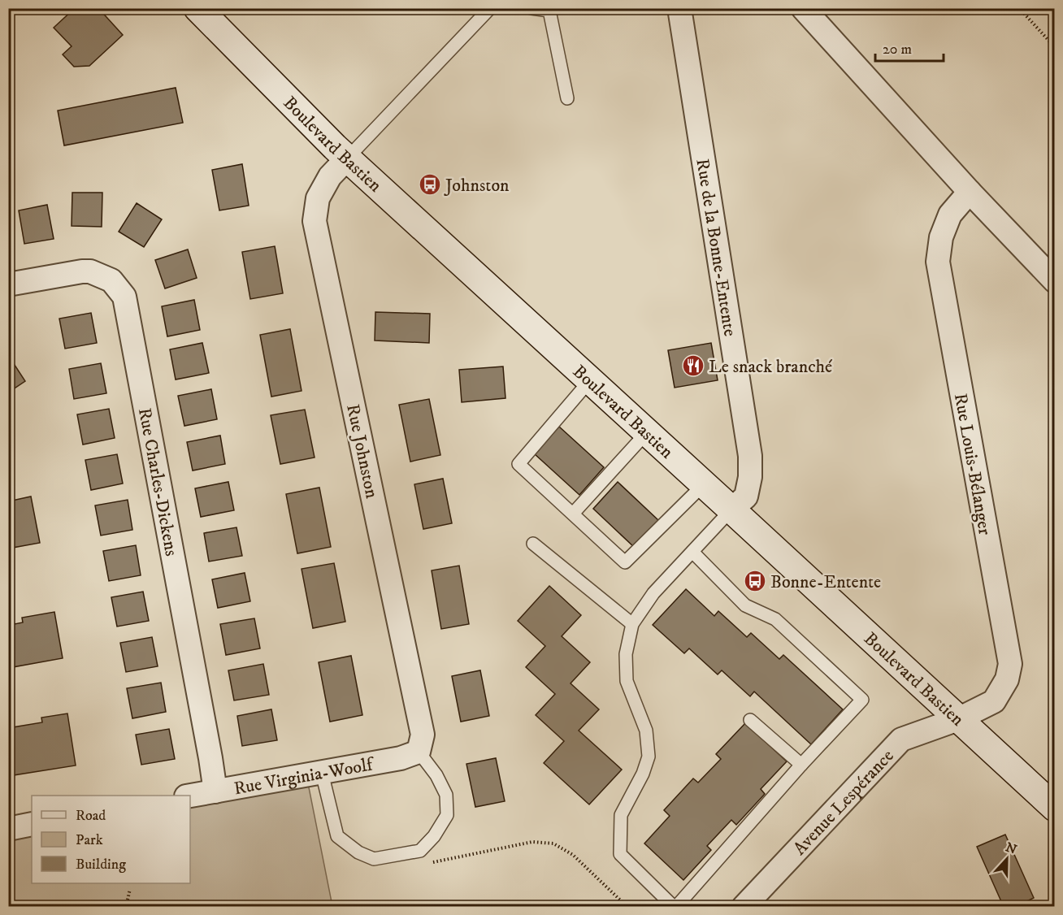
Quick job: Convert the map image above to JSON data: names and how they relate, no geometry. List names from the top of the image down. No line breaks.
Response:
{"streets":{"main road":["Boulevard Bastien"],"street":["Rue de la Bonne-Entente","Rue Johnston","Rue Louis-Bélanger","Rue Charles-Dickens","Rue Virginia-Woolf","Avenue Lespérance"]},"crossings":[["Boulevard Bastien","Rue de la Bonne-Entente"],["Boulevard Bastien","Rue Johnston"],["Boulevard Bastien","Rue Louis-Bélanger"],["Boulevard Bastien","Avenue Lespérance"],["Rue Johnston","Rue Virginia-Woolf"],["Rue Louis-Bélanger","Avenue Lespérance"],["Rue Charles-Dickens","Rue Virginia-Woolf"]],"places":{"bus stop":["Johnston","Bonne-Entente"],"restaurant":["Le snack branché"]},"legend":["Road","Park","Building"],"scale_bar":"20 m","north":"top"}
